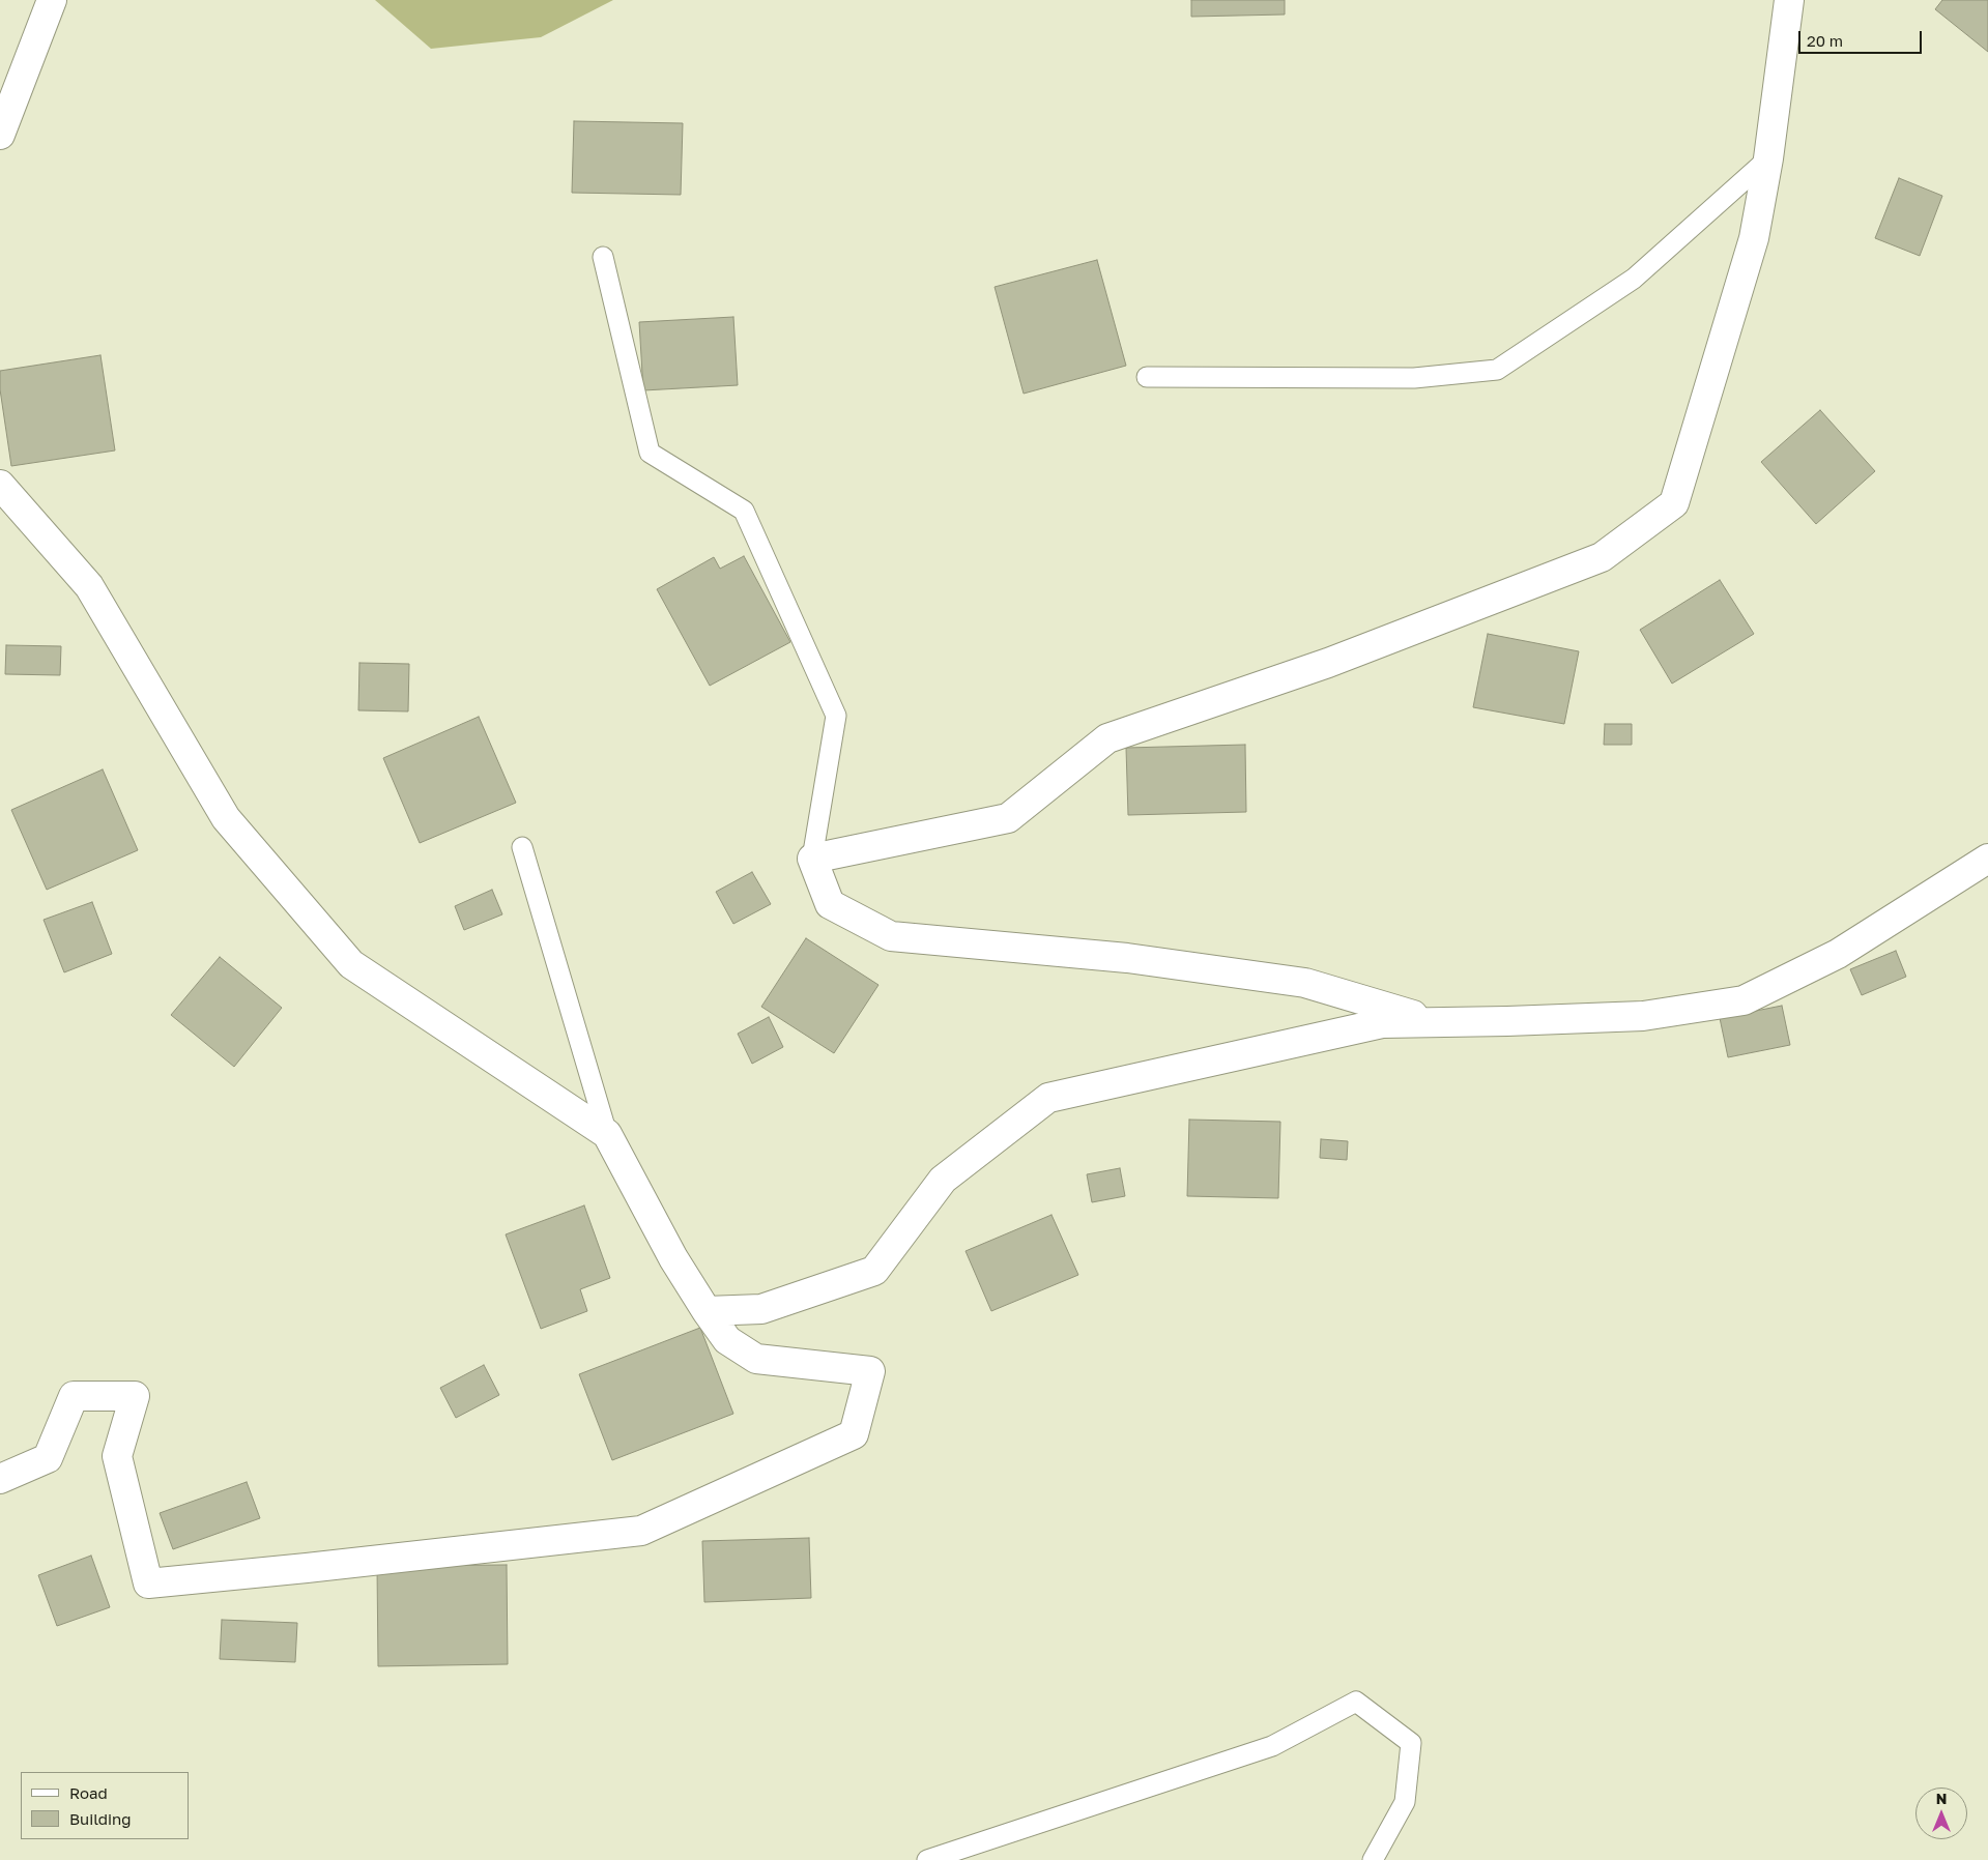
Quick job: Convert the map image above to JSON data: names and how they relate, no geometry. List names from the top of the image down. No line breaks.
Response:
{"legend":["Road","Building"],"scale_bar":"20 m","north":"top"}
